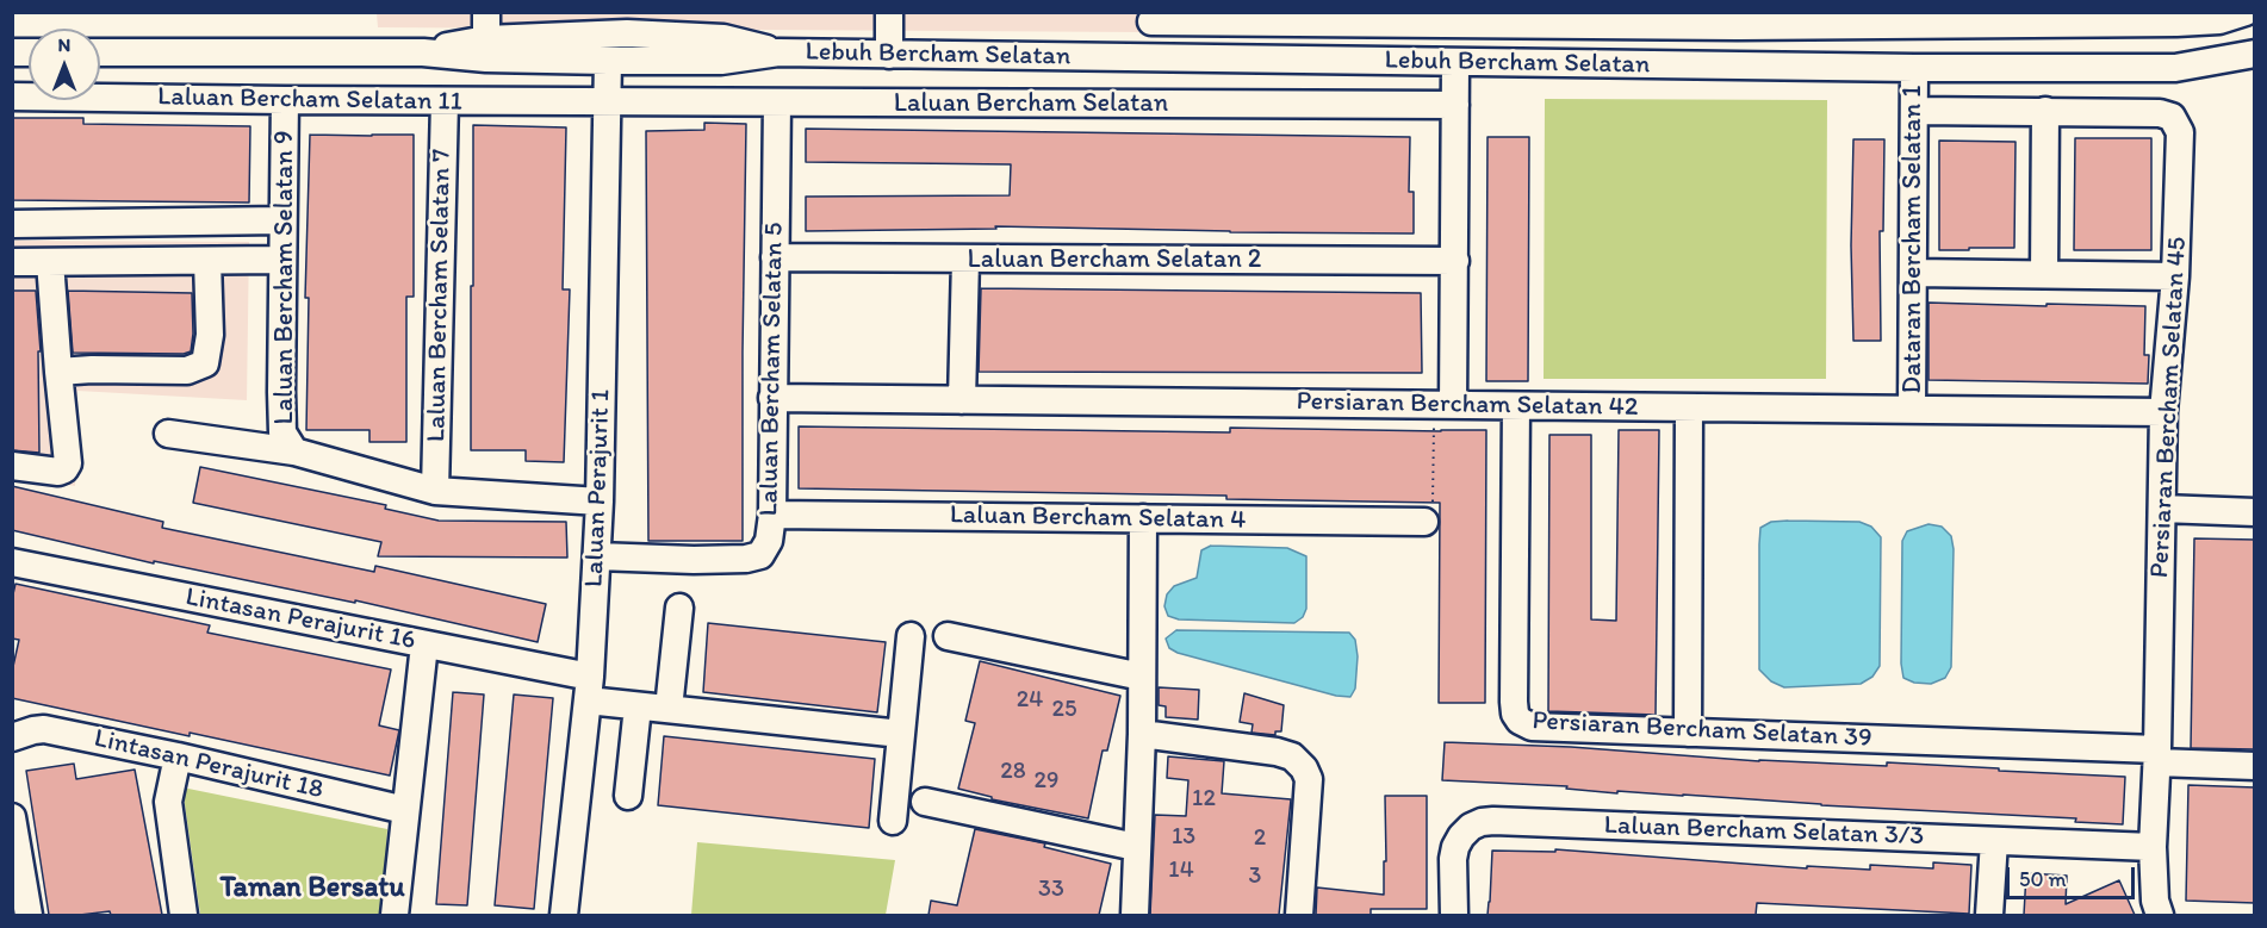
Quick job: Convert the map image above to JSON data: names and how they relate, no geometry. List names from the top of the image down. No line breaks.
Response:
{"streets":{"street":["Lebuh Bercham Selatan","Laluan Bercham Selatan 11","Laluan Bercham Selatan","Dataran Bercham Selatan 1","Laluan Bercham Selatan 2","Laluan Bercham Selatan 9","Laluan Bercham Selatan 7","Laluan Bercham Selatan 5","Persiaran Bercham Selatan 42","Persiaran Bercham Selatan 45","Laluan Perajurit 1","Laluan Bercham Selatan 4","Lintasan Perajurit 16","Persiaran Bercham Selatan 39","Lintasan Perajurit 18","Laluan Bercham Selatan 3/3"]},"crossings":[["Lebuh Bercham Selatan","Dataran Bercham Selatan 1"],["Laluan Bercham Selatan 11","Laluan Bercham Selatan"],["Laluan Bercham Selatan 11","Laluan Bercham Selatan 9"],["Laluan Bercham Selatan 11","Laluan Bercham Selatan 7"],["Laluan Bercham Selatan 11","Laluan Perajurit 1"],["Laluan Bercham Selatan","Laluan Bercham Selatan 5"],["Laluan Bercham Selatan","Laluan Perajurit 1"],["Dataran Bercham Selatan 1","Persiaran Bercham Selatan 42"],["Laluan Bercham Selatan 2","Laluan Bercham Selatan 5"],["Laluan Bercham Selatan 5","Persiaran Bercham Selatan 42"],["Laluan Bercham Selatan 5","Laluan Perajurit 1"],["Laluan Bercham Selatan 5","Laluan Bercham Selatan 4"],["Persiaran Bercham Selatan 42","Persiaran Bercham Selatan 45"],["Persiaran Bercham Selatan 42","Persiaran Bercham Selatan 39"],["Persiaran Bercham Selatan 45","Persiaran Bercham Selatan 39"],["Persiaran Bercham Selatan 45","Laluan Bercham Selatan 3/3"],["Laluan Perajurit 1","Lintasan Perajurit 16"]],"districts":["Taman Bersatu"],"house_numbers":["24","25","28","29","12","13","2","14","3","33"],"scale_bar":"50 m","north":"top"}
